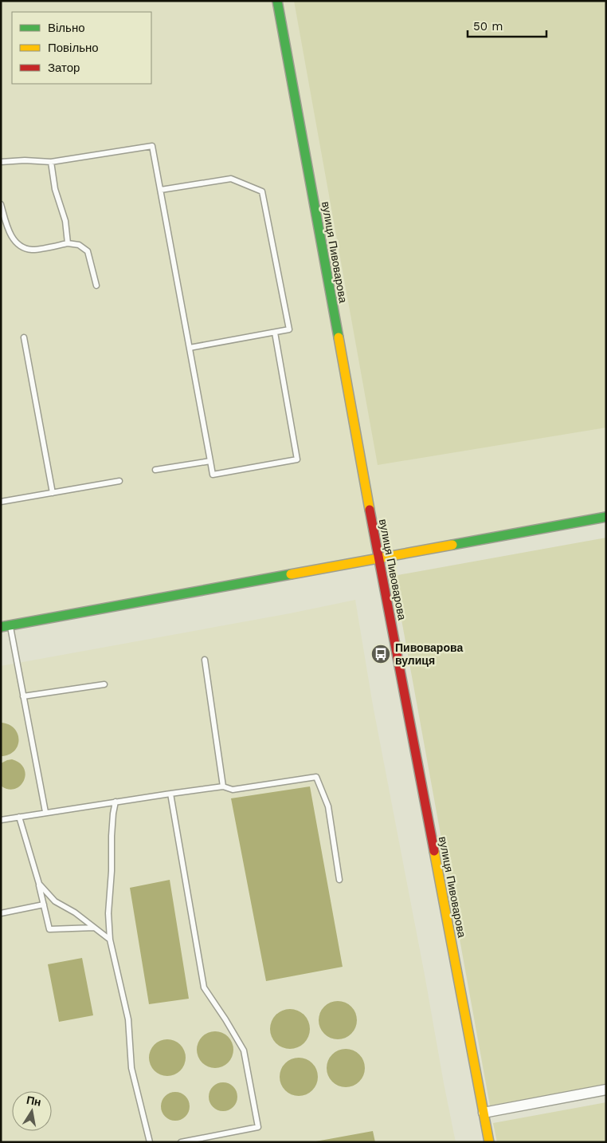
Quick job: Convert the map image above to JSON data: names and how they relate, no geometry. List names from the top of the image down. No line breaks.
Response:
{"streets":{"street":["вулиця Пивоварова"]},"places":{"bus stop":["Пивоварова вулиця"]},"legend":["Вільно","Повільно","Затор"],"scale_bar":"50 m","north":"top"}
